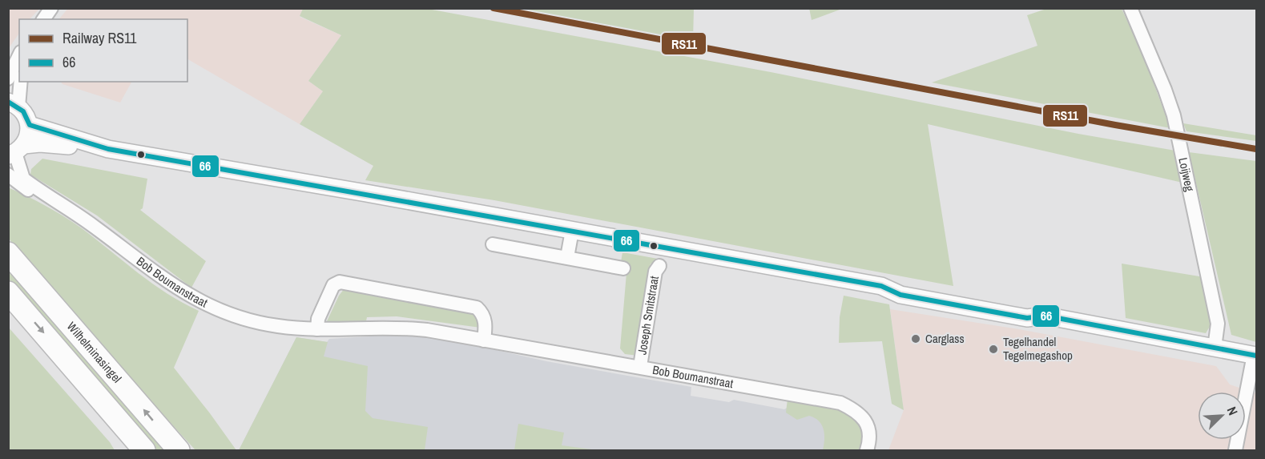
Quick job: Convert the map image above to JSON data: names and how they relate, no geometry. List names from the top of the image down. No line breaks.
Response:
{"streets":{"main road":["Wilhelminasingel"],"street":["Loijweg","Bob Boumanstraat","Joseph Smitstraat"]},"crossings":[["Bob Boumanstraat","Joseph Smitstraat"]],"places":["Carglass","Tegelhandel Tegelmegashop"],"lines":["rail line RS11","transit line 66"],"legend":["Railway RS11","66"],"north":"top right"}
